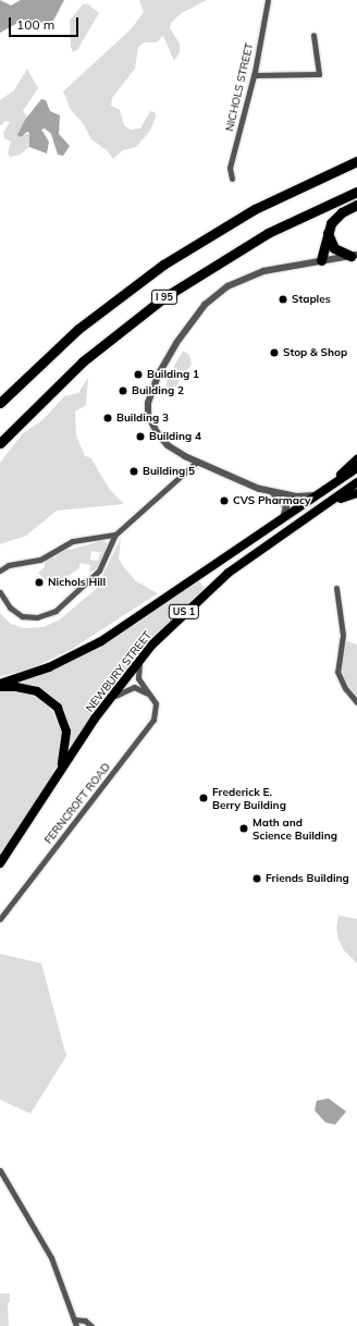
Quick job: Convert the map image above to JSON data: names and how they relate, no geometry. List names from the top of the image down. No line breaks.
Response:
{"streets":{"highway":["I 95"],"main road":["US 1","NEWBURY STREET"],"street":["NICHOLS STREET","FERNCROFT ROAD"]},"crossings":[["NEWBURY STREET","FERNCROFT ROAD"]],"places":["Staples","Stop & Shop","Building 1","Building 2","Building 3","Building 4","Building 5","CVS Pharmacy","Nichols Hill","Frederick E. Berry Building","Math and Science Building","Friends Building"],"scale_bar":"100 m"}
